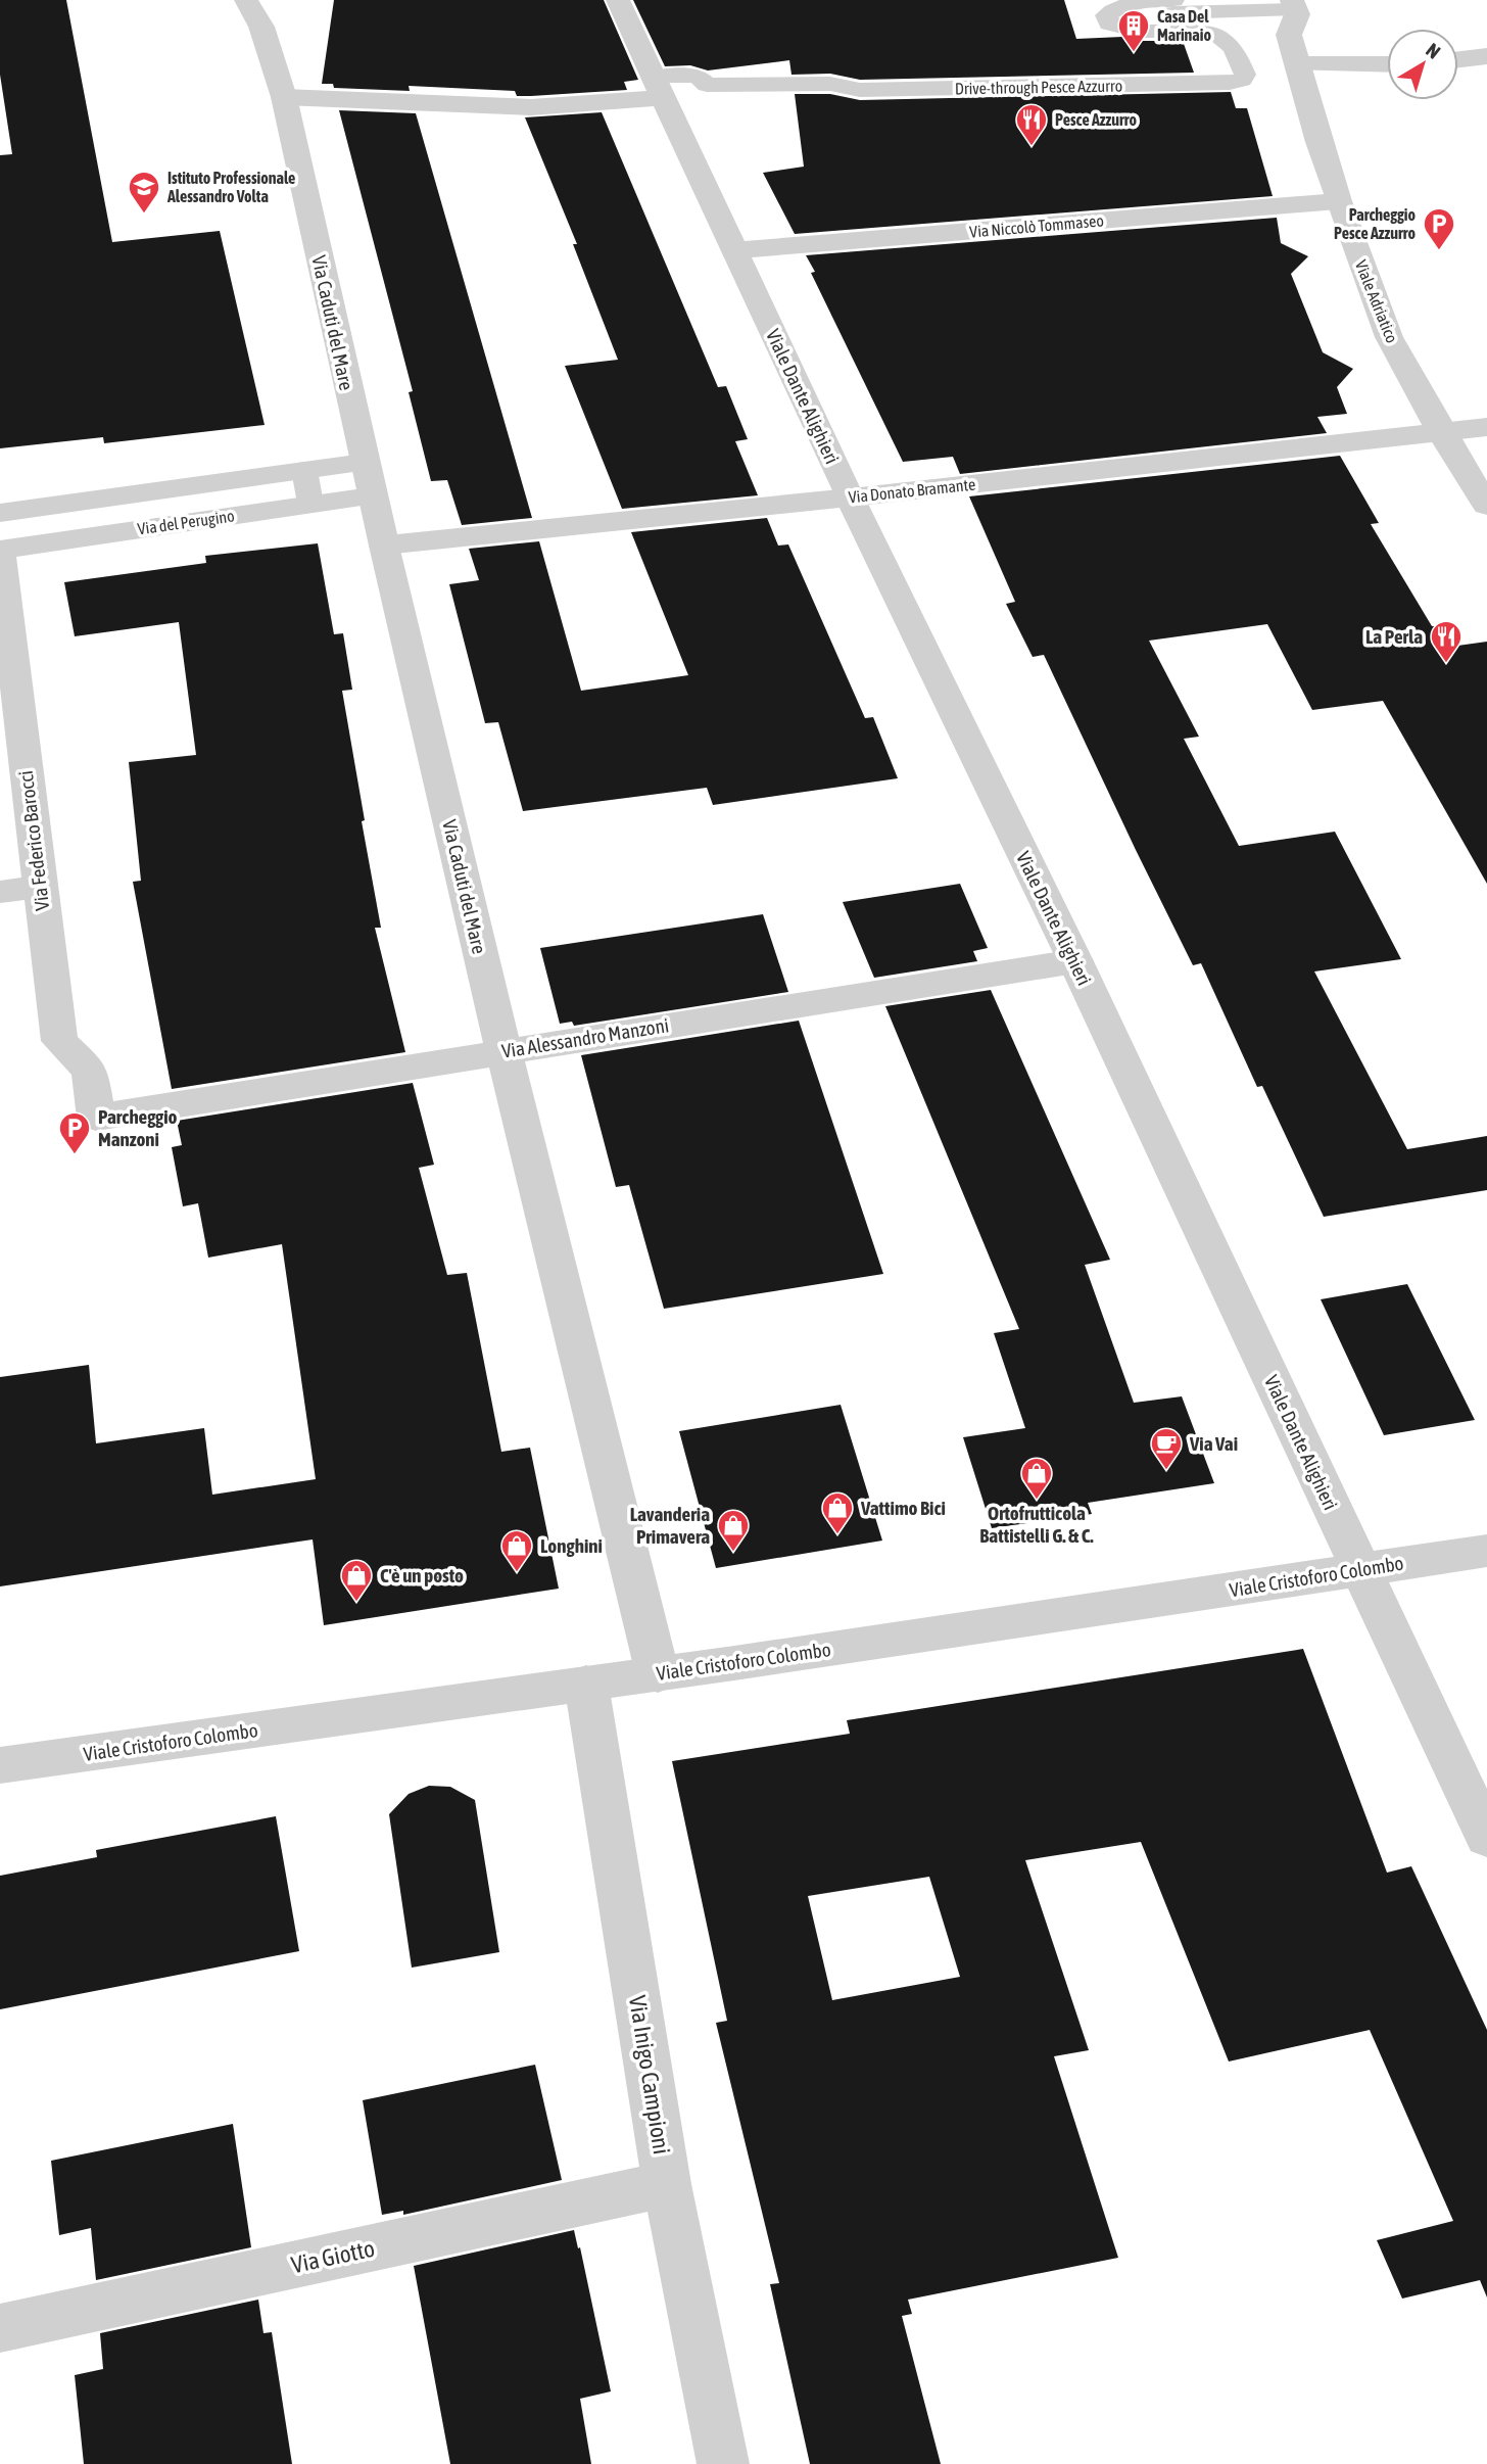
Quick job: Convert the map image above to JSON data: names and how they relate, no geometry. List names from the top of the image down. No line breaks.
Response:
{"streets":{"street":["Via Niccolò Tommaseo","Viale Adriatico","Via Caduti del Mare","Viale Dante Alighieri","Via Donato Bramante","Via del Perugino","Via Federico Barocci","Via Alessandro Manzoni","Viale Cristoforo Colombo","Via Inigo Campioni","Via Giotto"],"lane":["Drive-through Pesce Azzurro"]},"crossings":[["Drive-through Pesce Azzurro","Viale Dante Alighieri"],["Via Niccolò Tommaseo","Viale Adriatico"],["Via Niccolò Tommaseo","Viale Dante Alighieri"],["Viale Adriatico","Via Donato Bramante"],["Via Caduti del Mare","Via Donato Bramante"],["Via Caduti del Mare","Via del Perugino"],["Via Caduti del Mare","Via Alessandro Manzoni"],["Via Caduti del Mare","Viale Cristoforo Colombo"],["Viale Dante Alighieri","Via Donato Bramante"],["Viale Dante Alighieri","Via Alessandro Manzoni"],["Viale Dante Alighieri","Viale Cristoforo Colombo"],["Via del Perugino","Via Federico Barocci"],["Via Federico Barocci","Via Alessandro Manzoni"],["Viale Cristoforo Colombo","Via Inigo Campioni"],["Via Inigo Campioni","Via Giotto"]],"places":{"building":["Casa Del Marinaio"],"restaurant":["Pesce Azzurro","La Perla"],"school or university":["Istituto Professionale Alessandro Volta"],"parking":["Parcheggio Pesce Azzurro","Parcheggio Manzoni"],"cafe":["Via Vai"],"shop":["Ortofrutticola Battistelli G. & C.","Vattimo Bici","Lavanderia Primavera","Longhini","C'è un posto"]},"north":"top right"}
